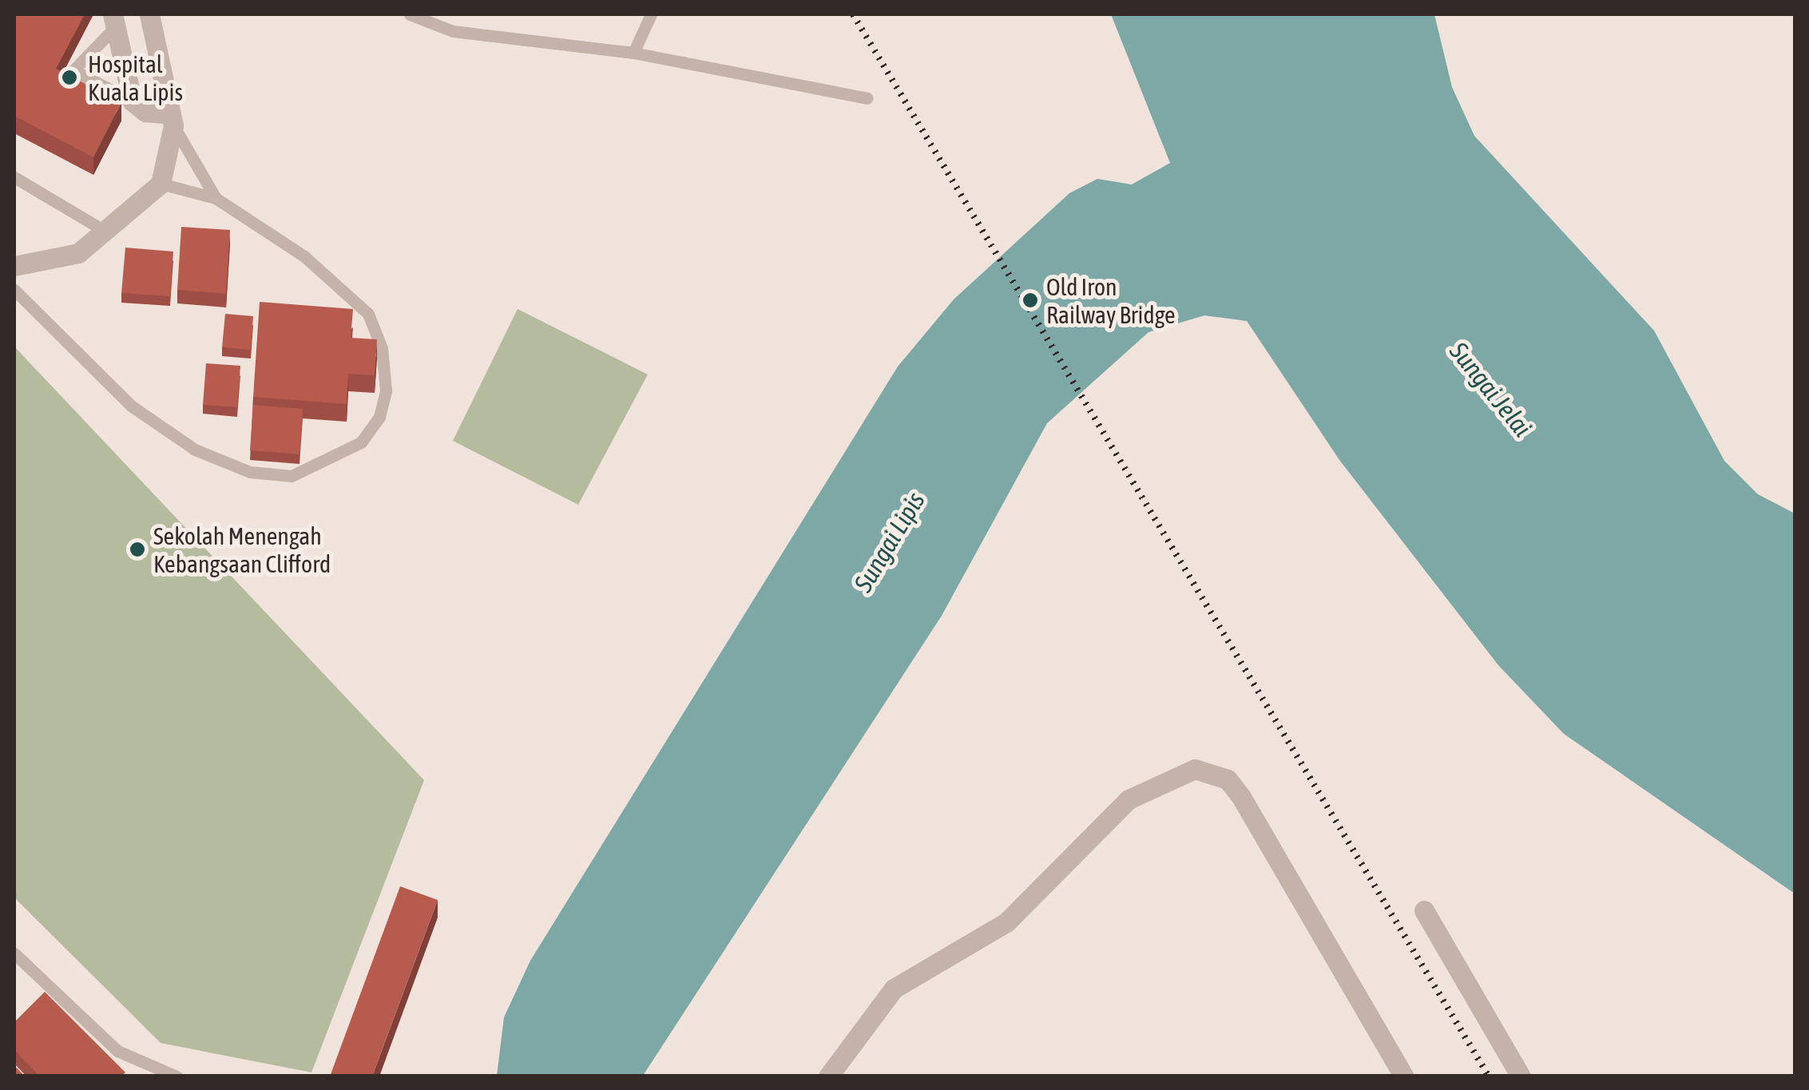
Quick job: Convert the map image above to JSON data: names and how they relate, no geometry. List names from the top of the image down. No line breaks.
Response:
{"water":["Sungai Jelai","Sungai Lipis"],"places":["Hospital Kuala Lipis","Old Iron Railway Bridge","Sekolah Menengah Kebangsaan Clifford"]}
